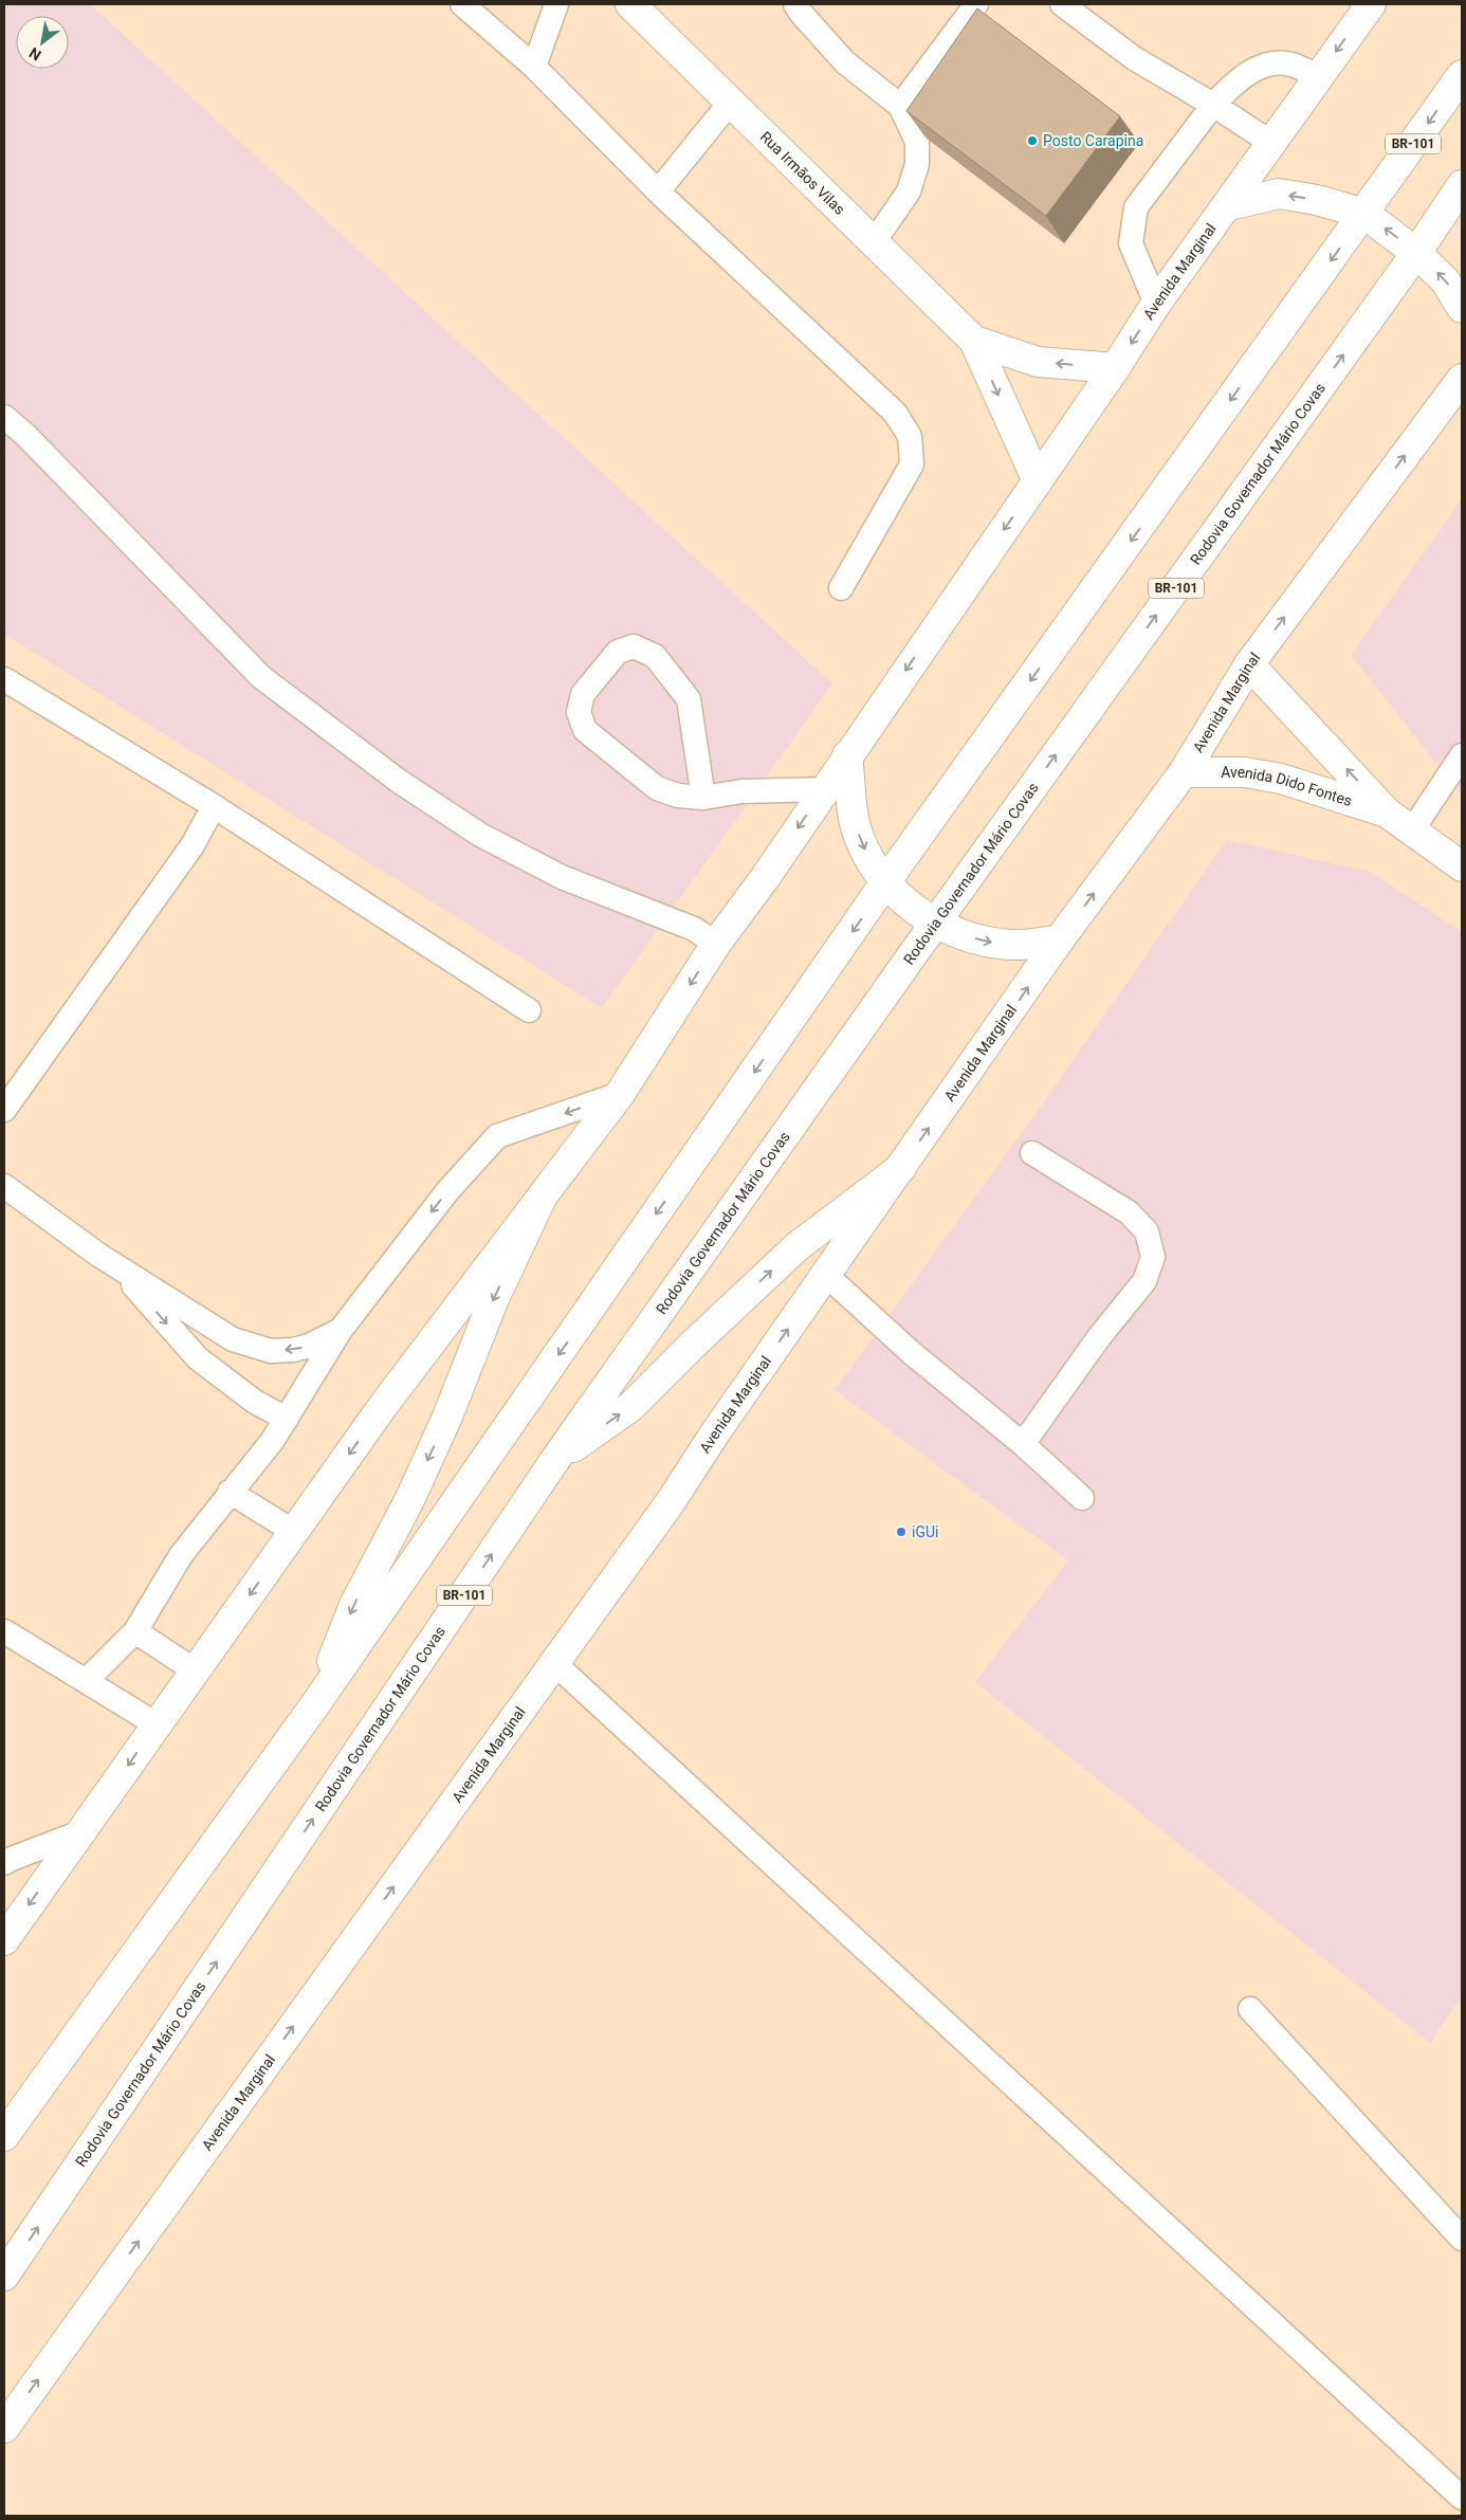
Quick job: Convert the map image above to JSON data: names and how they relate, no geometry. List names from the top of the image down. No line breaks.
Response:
{"streets":{"main road":["BR-101","Rua Irmãos Vilas","Avenida Marginal","Rodovia Governador Mário Covas","Avenida Dido Fontes"]},"crossings":[["Rua Irmãos Vilas","Avenida Marginal"],["Avenida Marginal","Avenida Dido Fontes"]],"one_way":["Avenida Dido Fontes"],"places":["Posto Carapina","iGUi"],"north":"bottom left"}
